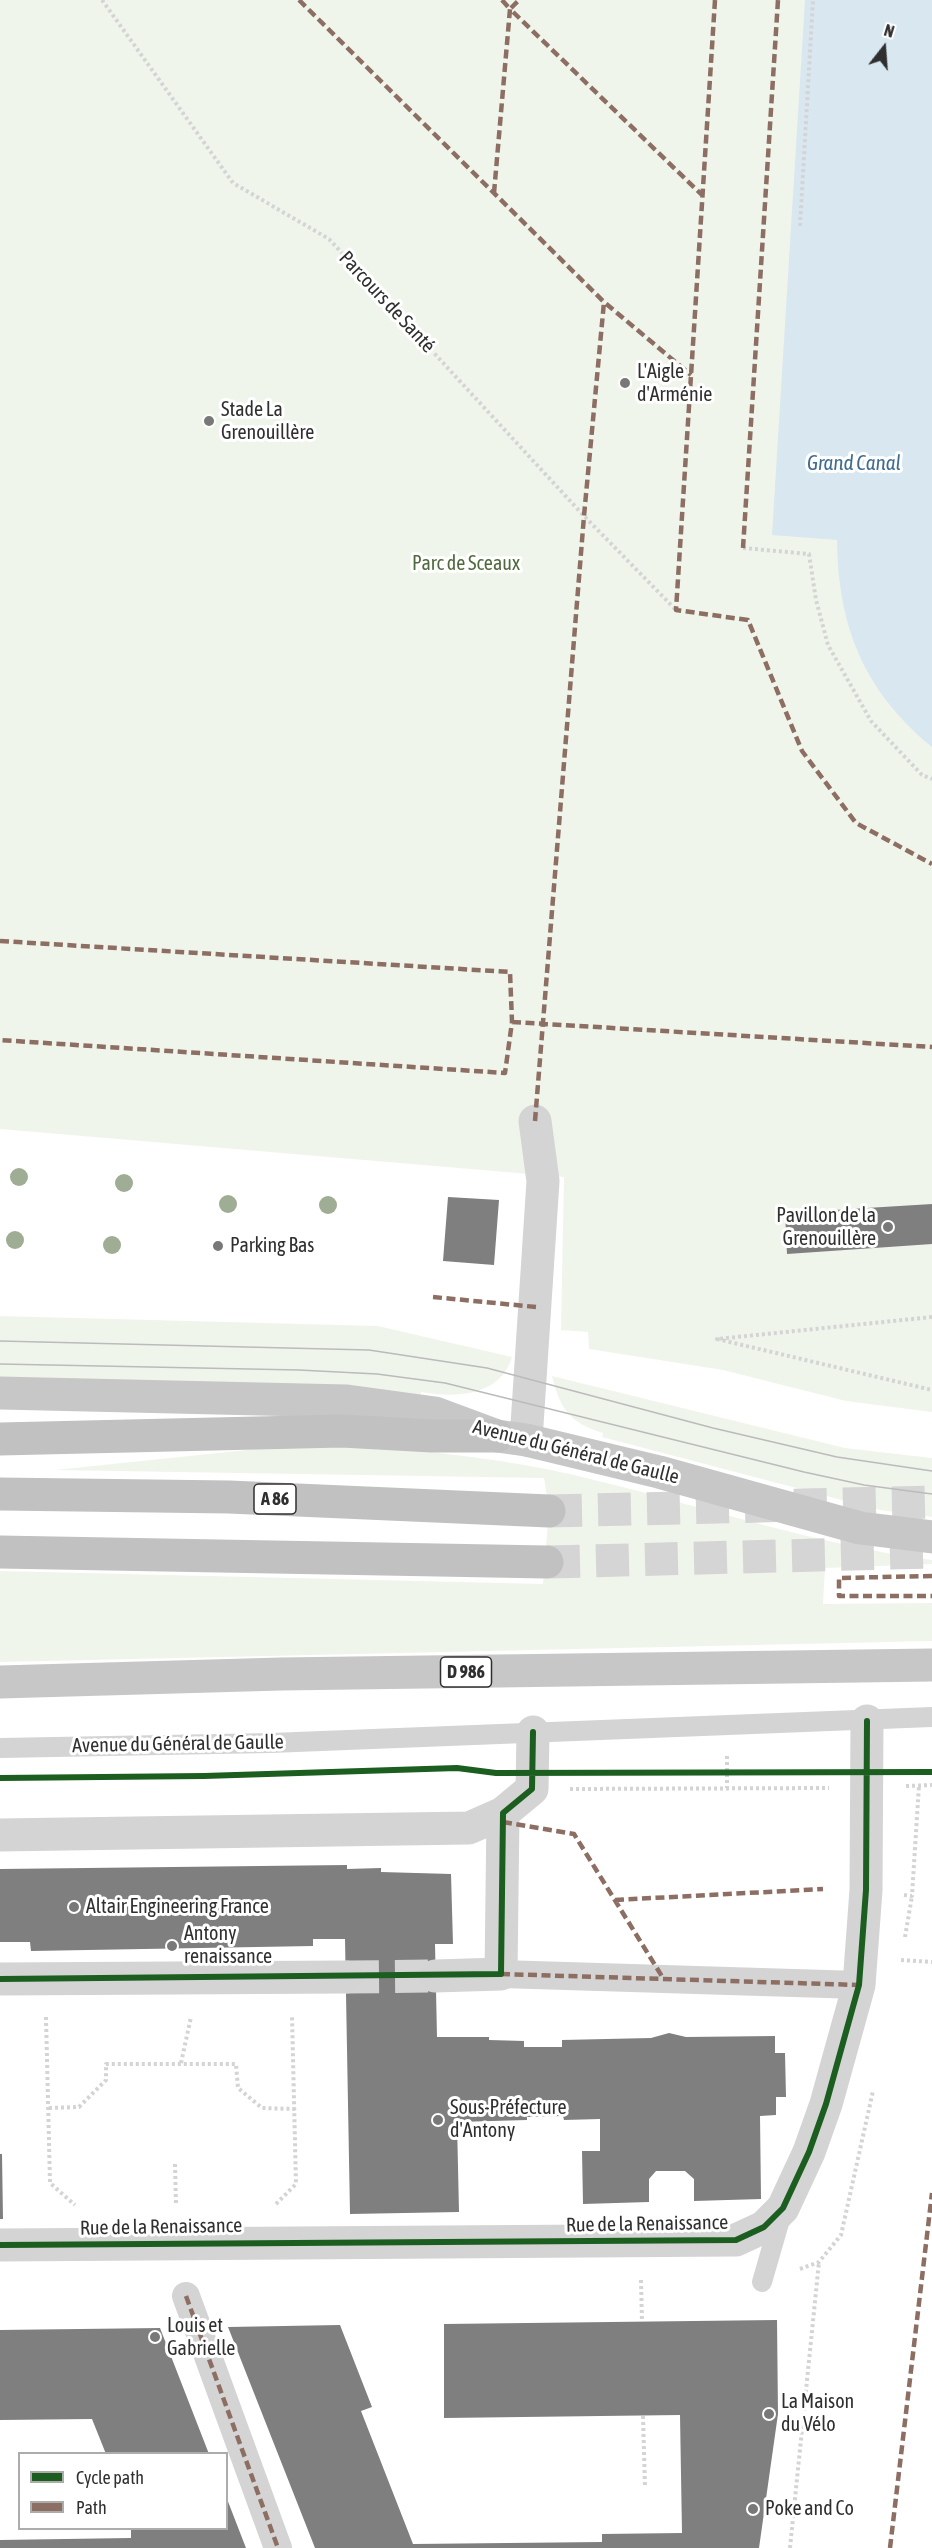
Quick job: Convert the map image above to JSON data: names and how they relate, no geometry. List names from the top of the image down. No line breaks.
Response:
{"streets":{"highway":["A 86"],"main road":["Avenue du Général de Gaulle","D 986"],"street":["Rue de la Renaissance"],"path":["Parcours de Santé"]},"crossings":[["Avenue du Général de Gaulle","Rue de la Renaissance"]],"water":["Grand Canal"],"parks":["Parc de Sceaux"],"places":["L'Aigle d'Arménie","Stade La Grenouillère","Pavillon de la Grenouillère","Parking Bas","Altair Engineering France","Antony renaissance","Sous-Préfecture d'Antony","Louis et Gabrielle","La Maison du Vélo","Poke and Co"],"legend":["Cycle path","Path"],"north":"top"}
